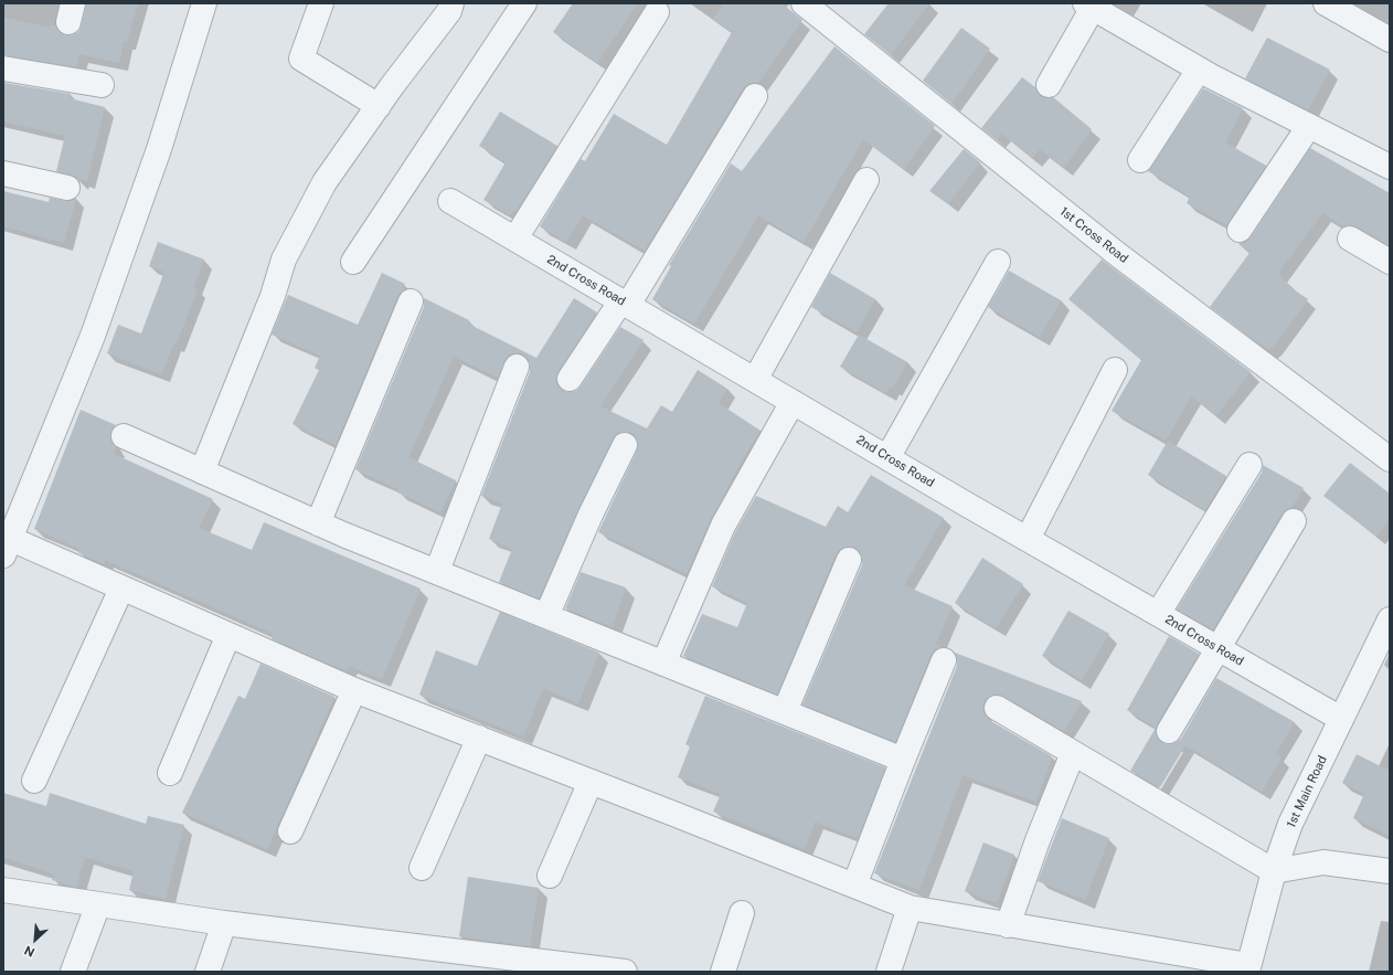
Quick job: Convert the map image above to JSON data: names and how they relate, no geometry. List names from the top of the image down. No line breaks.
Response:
{"streets":{"street":["1st Cross Road","2nd Cross Road","1st Main Road"]},"crossings":[["2nd Cross Road","1st Main Road"]],"north":"bottom left"}
